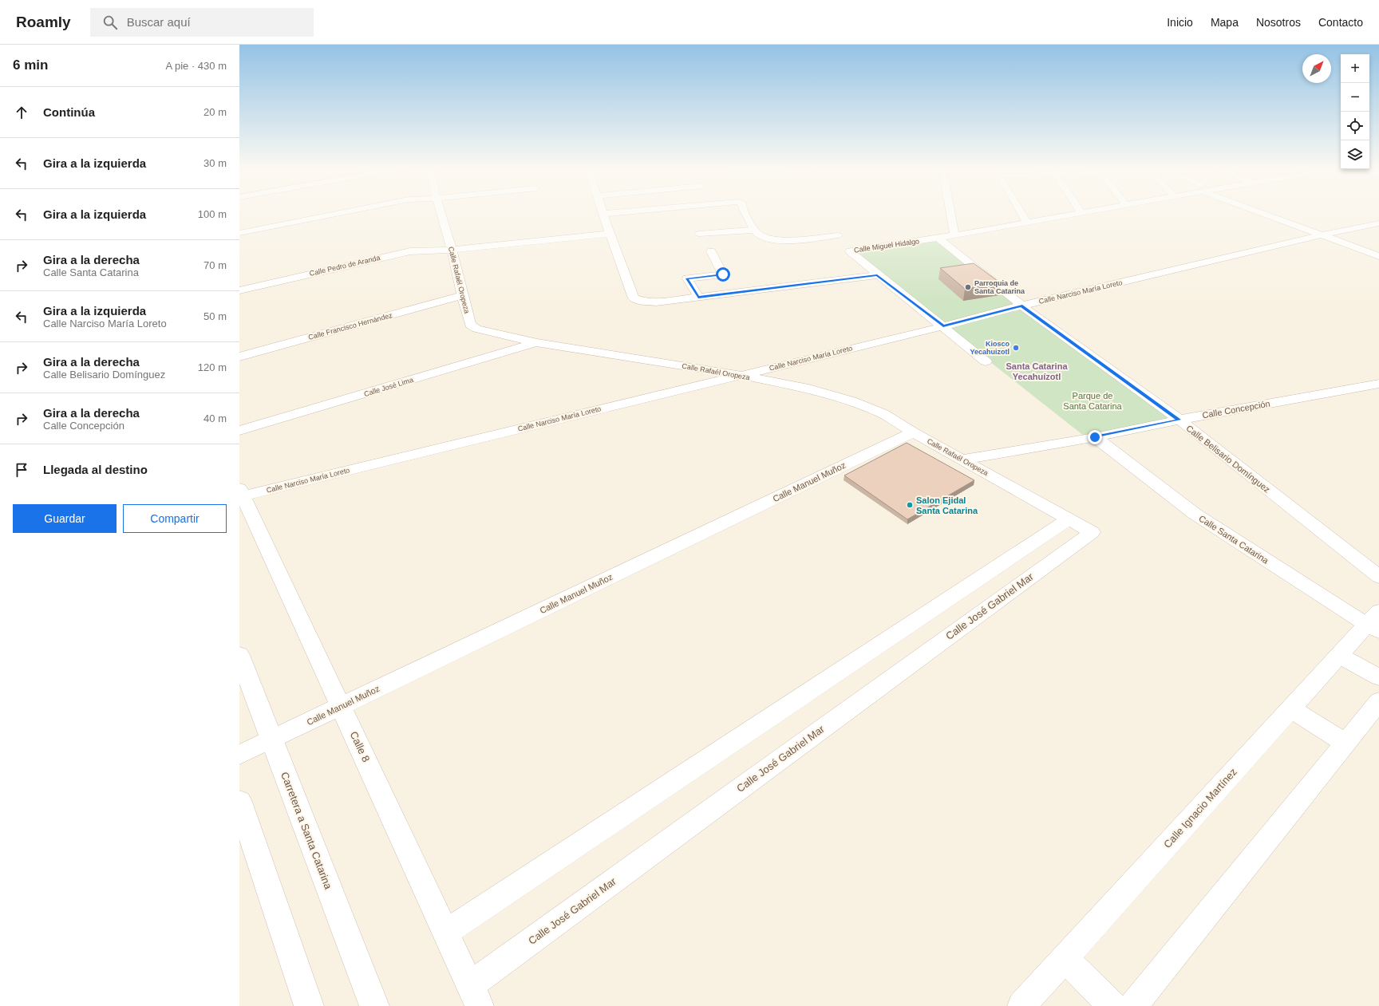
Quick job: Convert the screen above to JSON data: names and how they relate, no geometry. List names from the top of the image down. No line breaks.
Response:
{"streets":{"main road":["Carretera a Santa Catarina"],"street":["Calle Miguel Hidalgo","Calle Pedro de Aranda","Calle Rafaél Oropeza","Calle Narciso María Loreto","Calle Francisco Hernández","Calle José Lima","Calle Concepción","Calle Belisario Domínguez","Calle Manuel Muñoz","Calle Santa Catarina","Calle José Gabriel Mar","Calle 8","Calle Ignacio Martínez"]},"crossings":[["Calle Miguel Hidalgo","Calle Belisario Domínguez"],["Calle Pedro de Aranda","Calle Rafaél Oropeza"],["Calle Rafaél Oropeza","Calle Narciso María Loreto"],["Calle Rafaél Oropeza","Calle Francisco Hernández"],["Calle Rafaél Oropeza","Calle José Lima"],["Calle Rafaél Oropeza","Calle Concepción"],["Calle Rafaél Oropeza","Calle Manuel Muñoz"],["Calle Rafaél Oropeza","Calle José Gabriel Mar"],["Calle Narciso María Loreto","Calle Belisario Domínguez"],["Calle Narciso María Loreto","Calle 8"],["Calle Concepción","Calle Belisario Domínguez"],["Calle Concepción","Calle Santa Catarina"],["Calle Manuel Muñoz","Calle 8"],["Calle Manuel Muñoz","Carretera a Santa Catarina"],["Calle Santa Catarina","Calle Ignacio Martínez"],["Calle José Gabriel Mar","Calle 8"]],"districts":["Santa Catarina Yecahuízotl"],"parks":["Parque de Santa Catarina"],"places":["Parroquia de Santa Catarina","Kiosco Yecahuizotl","Salon Ejidal Santa Catarina"],"north":"top right","page":{"header":"Roamly","search":"Buscar aquí","nav":["Inicio","Mapa","Nosotros","Contacto"],"heading":["6 min","A pie · 430 m"],"map_buttons":["+","−"],"list":[["Continúa","20 m"],["Gira a la izquierda","30 m"],["Gira a la izquierda","100 m"],["Gira a la derecha","Calle Santa Catarina","70 m"],["Gira a la izquierda","Calle Narciso María Loreto","50 m"],["Gira a la derecha","Calle Belisario Domínguez","120 m"],["Gira a la derecha","Calle Concepción","40 m"],"Llegada al destino"],"buttons":["Guardar","Compartir"]}}
